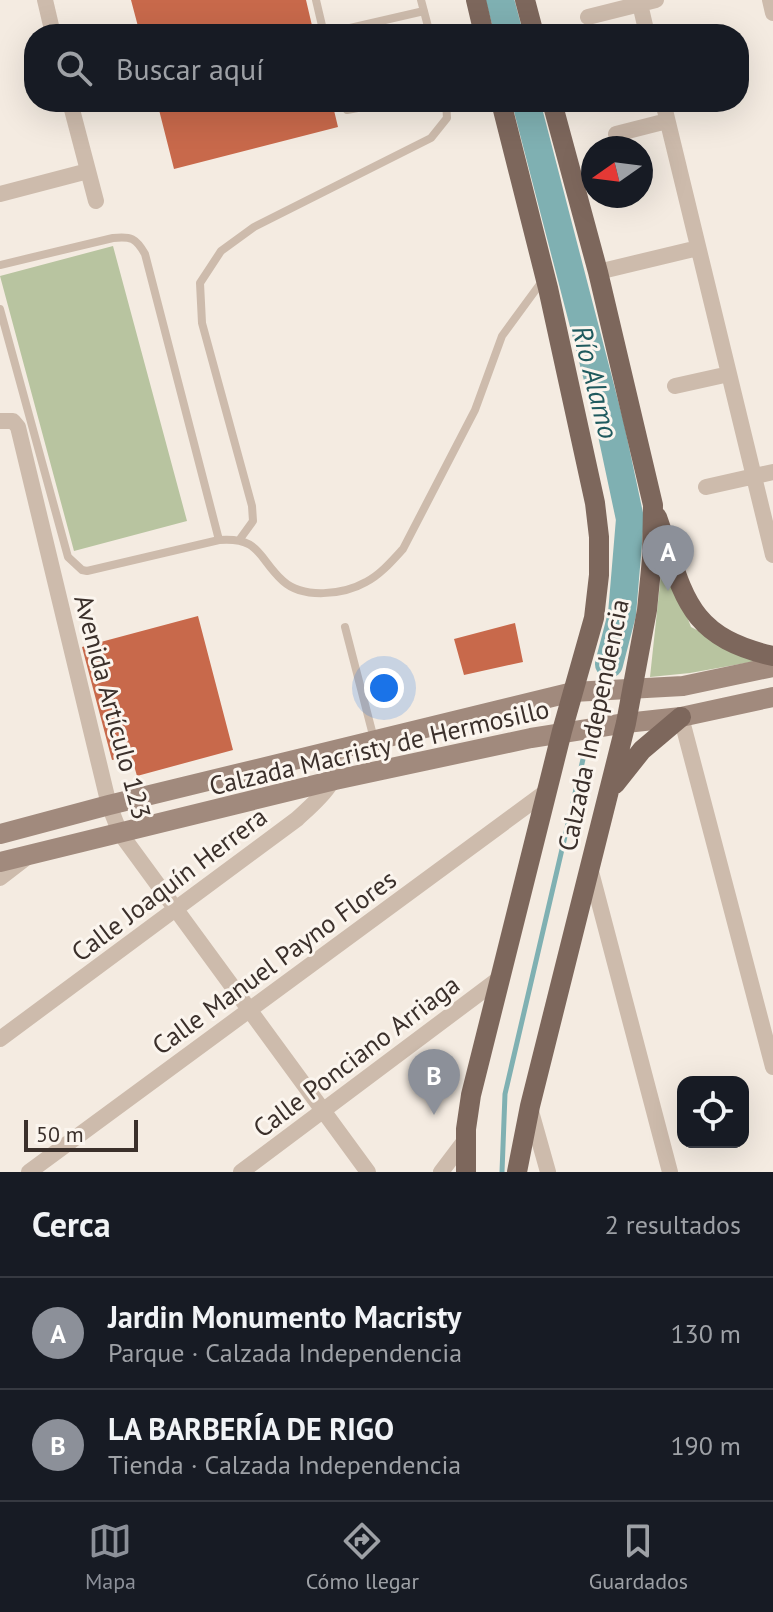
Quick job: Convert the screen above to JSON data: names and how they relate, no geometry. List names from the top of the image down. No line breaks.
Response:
{"streets":{"main road":["Calzada Independencia","Calzada Macristy de Hermosillo"],"street":["Avenida Artículo 123","Calle Joaquín Herrera","Calle Manuel Payno Flores","Calle Ponciano Arriaga"]},"crossings":[["Avenida Artículo 123","Calzada Macristy de Hermosillo"],["Avenida Artículo 123","Calle Joaquín Herrera"],["Avenida Artículo 123","Calle Manuel Payno Flores"],["Avenida Artículo 123","Calle Ponciano Arriaga"],["Calzada Independencia","Calzada Macristy de Hermosillo"],["Calzada Independencia","Calle Manuel Payno Flores"],["Calzada Independencia","Calle Ponciano Arriaga"],["Calzada Macristy de Hermosillo","Calle Joaquín Herrera"]],"water":["Río Alamo"],"scale_bar":"50 m","north":"left","page":{"search":"Buscar aquí","pins":["A","B"],"scale":"50 m","heading":["Cerca","2 resultados"],"list":[{"mark":"A","name":"Jardin Monumento Macristy","note":"Parque · Calzada Independencia","value":"130 m"},{"mark":"B","name":"LA BARBERÍA DE RIGO","note":"Tienda · Calzada Independencia","value":"190 m"}],"nav":["Mapa","Cómo llegar","Guardados"]}}
